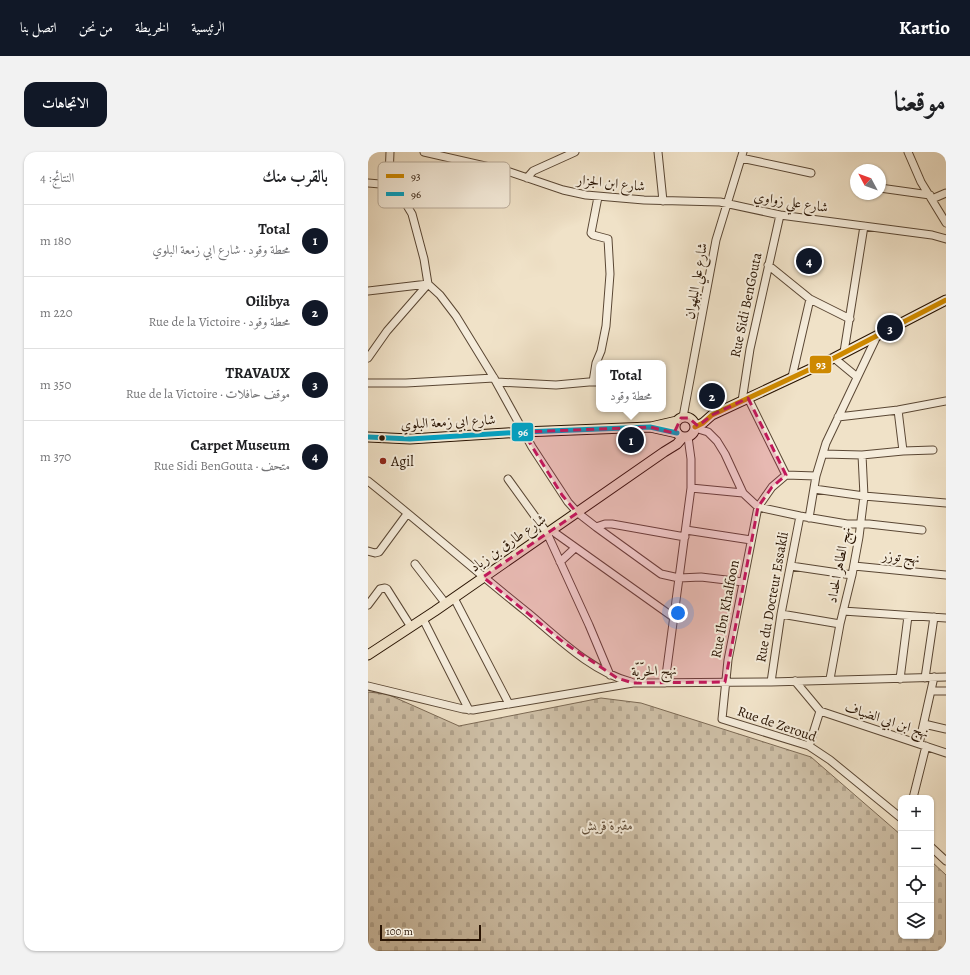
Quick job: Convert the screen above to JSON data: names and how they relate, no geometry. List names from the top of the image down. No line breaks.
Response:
{"streets":{"main road":["شارع ابي زمعة البلوي","شارع طارق بن زياد"],"street":["شارع ابن الجزار","شارع علي زواوي","شارع علي البلهوان","Rue Sidi BenGouta","نهج توزر","نهج الطاهر الحداد","Rue du Docteur Essakli","Rue Ibn Khalfoon","نهج الحرّيّة","نهج ابن ابي الضياف","Rue de Zeroud"]},"crossings":[["شارع ابن الجزار","شارع علي زواوي"],["شارع ابن الجزار","شارع علي البلهوان"],["شارع علي زواوي","شارع علي البلهوان"],["شارع علي زواوي","Rue Sidi BenGouta"],["شارع علي البلهوان","شارع ابي زمعة البلوي"],["شارع علي البلهوان","شارع طارق بن زياد"],["شارع ابي زمعة البلوي","شارع طارق بن زياد"],["نهج توزر","نهج الطاهر الحداد"],["نهج الطاهر الحداد","نهج الحرّيّة"],["Rue du Docteur Essakli","نهج الحرّيّة"],["Rue Ibn Khalfoon","نهج الحرّيّة"],["Rue Ibn Khalfoon","Rue de Zeroud"]],"parks":["مقبرة قريش"],"places":["Agil"],"lines":["transit line 93","transit line 96"],"legend":["93","96"],"scale_bar":"100 m","north":"top left","page":{"header":"Kartio","nav":["الرئيسية","الخريطة","من نحن","اتصل بنا"],"title":"موقعنا","buttons":"الاتجاهات","heading":["بالقرب منك","النتائج: 4"],"list":[{"mark":"1","name":"Total","note":"محطة وقود · شارع ابي زمعة البلوي","value":"180 m"},{"mark":"2","name":"Oilibya","note":"محطة وقود · Rue de la Victoire","value":"220 m"},{"mark":"3","name":"TRAVAUX","note":"موقف حافلات · Rue de la Victoire","value":"350 m"},{"mark":"4","name":"Carpet Museum","note":"متحف · Rue Sidi BenGouta","value":"370 m"}],"pins":["4","3","2","1"],"popup":["Total","محطة وقود"],"map_buttons":["+","−"],"scale":"100 m"}}
